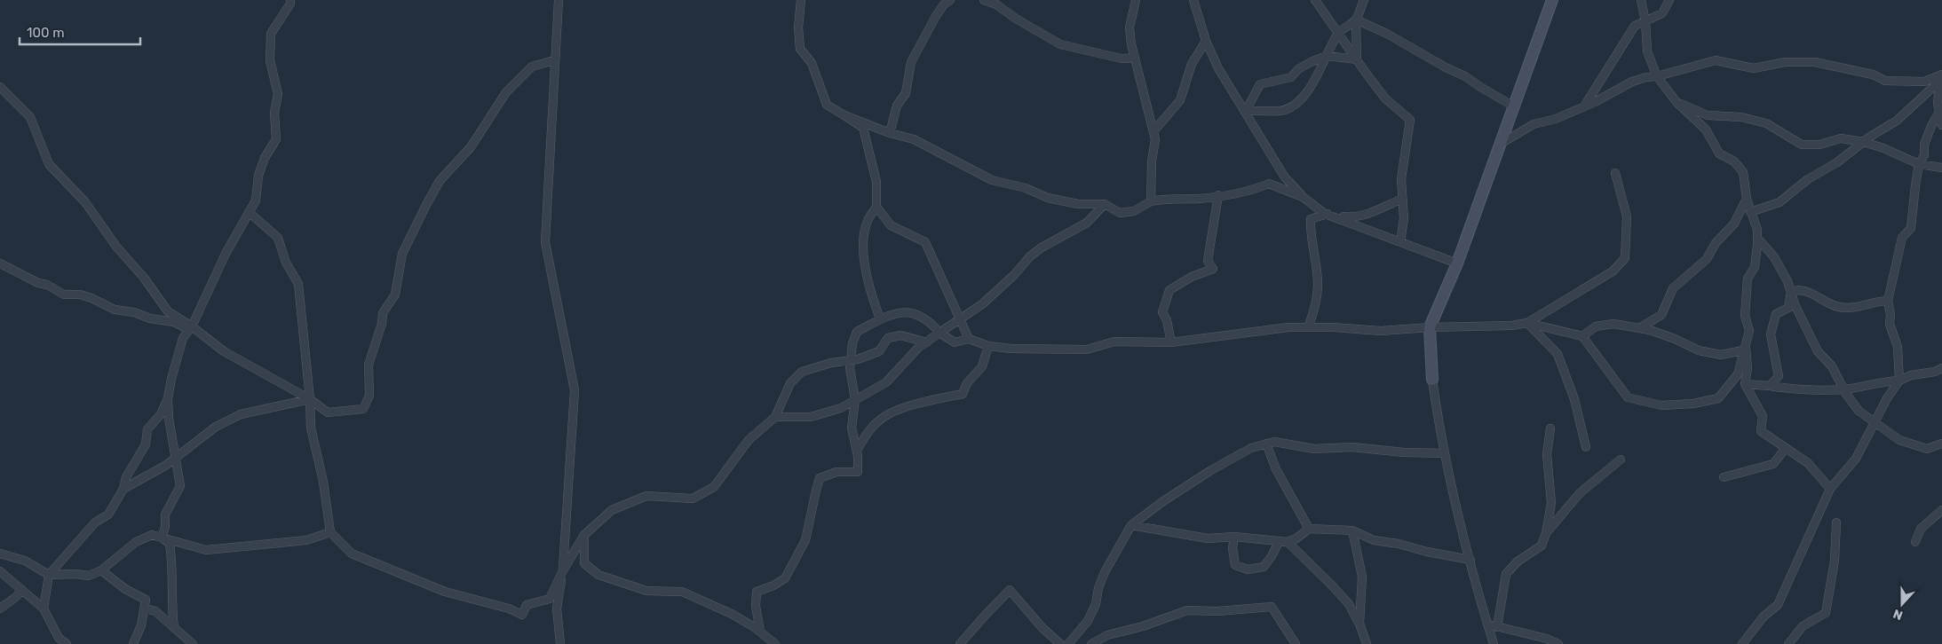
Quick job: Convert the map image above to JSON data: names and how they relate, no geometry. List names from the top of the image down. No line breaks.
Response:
{"scale_bar":"100 m","north":"bottom"}
